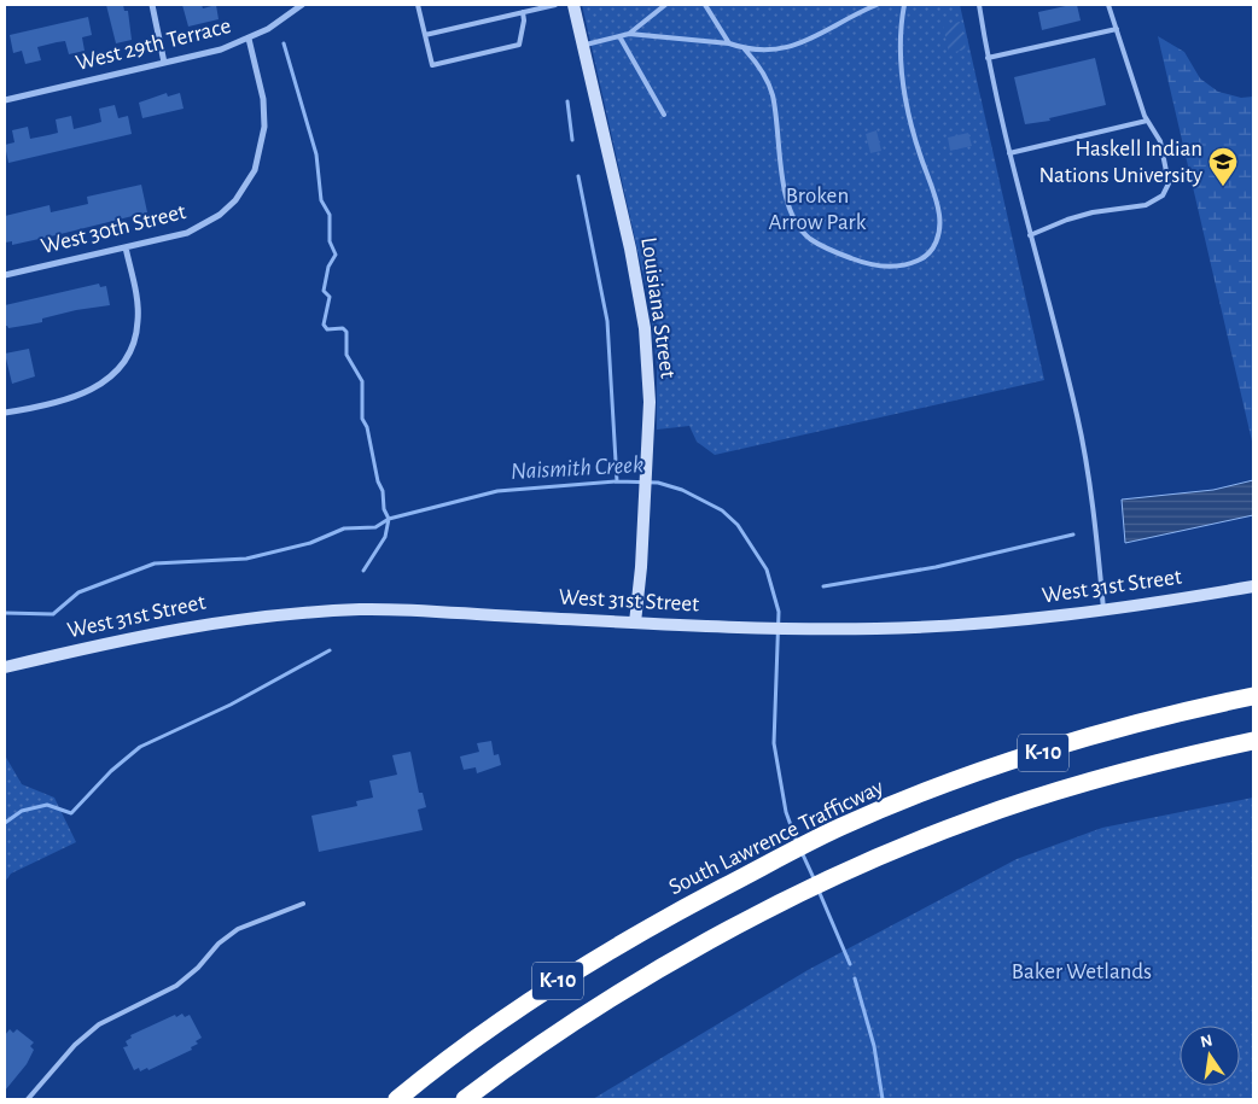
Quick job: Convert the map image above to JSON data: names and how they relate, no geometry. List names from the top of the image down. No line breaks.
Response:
{"streets":{"highway":["K-10","South Lawrence Trafficway"],"main road":["Louisiana Street","West 31st Street"],"street":["West 29th Terrace","West 30th Street"]},"crossings":[["West 29th Terrace","West 30th Street"],["Louisiana Street","West 31st Street"]],"water":["Naismith Creek"],"parks":["Broken Arrow Park","Baker Wetlands"],"places":{"school or university":["Haskell Indian Nations University"]},"north":"top"}
